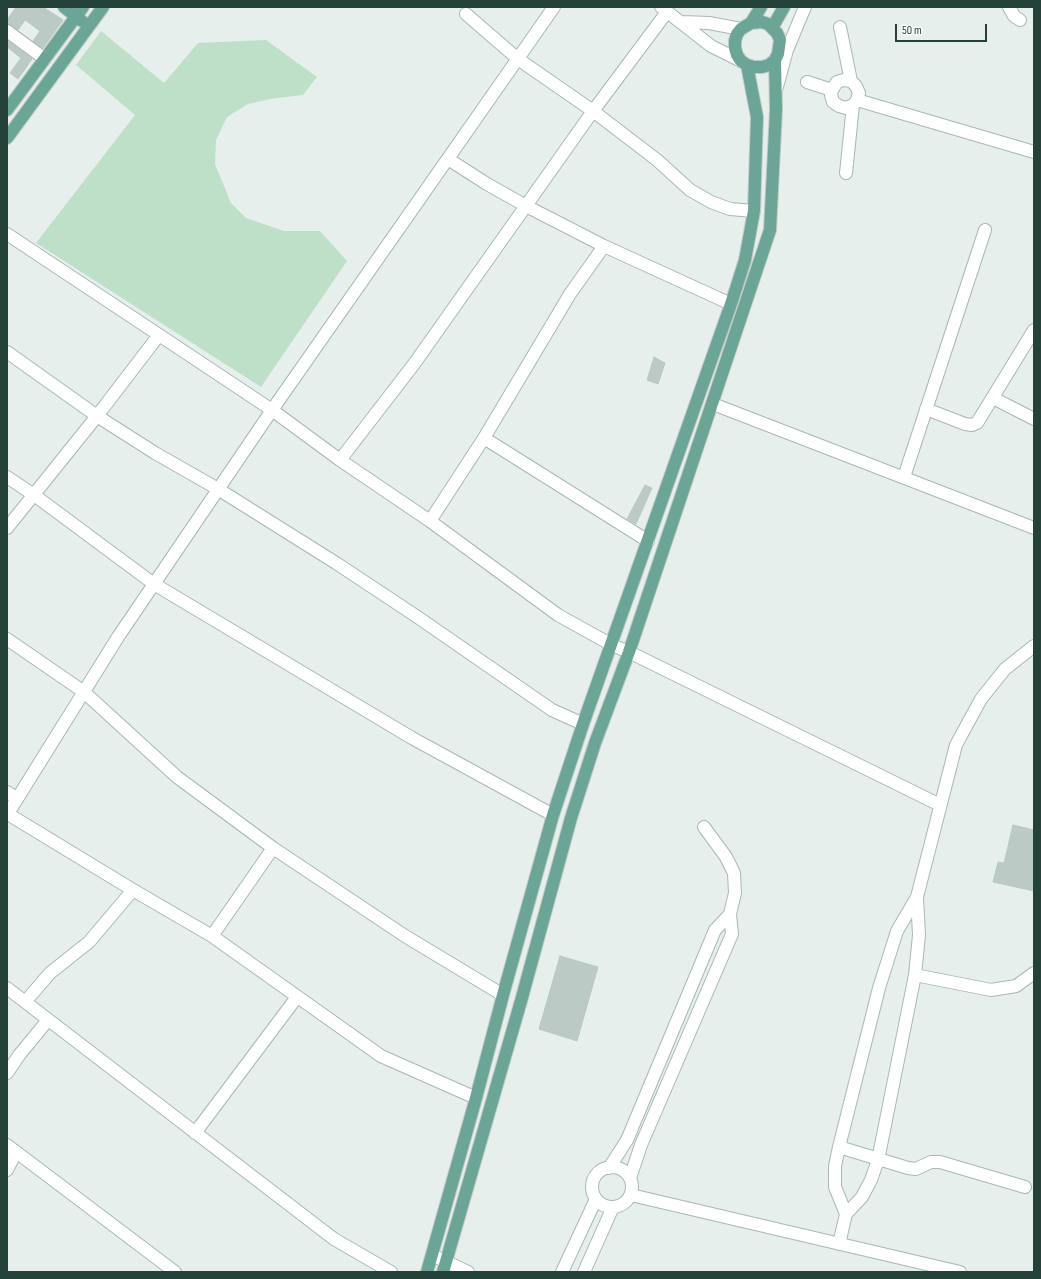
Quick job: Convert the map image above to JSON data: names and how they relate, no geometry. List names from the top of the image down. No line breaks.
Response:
{"scale_bar":"50 m"}
